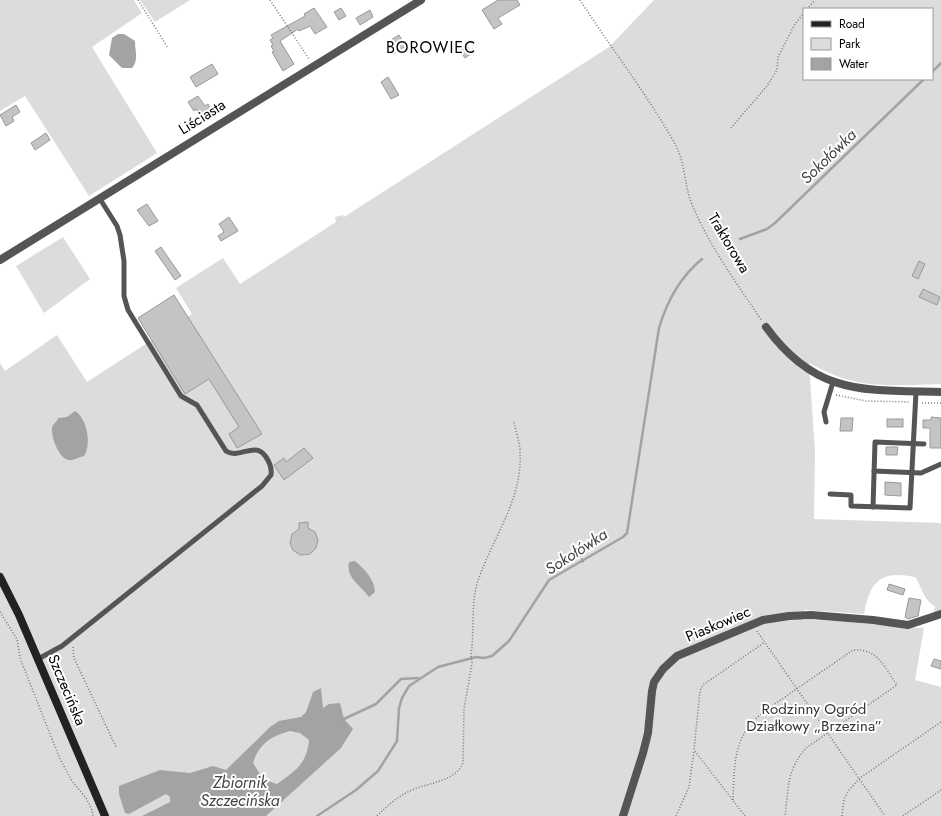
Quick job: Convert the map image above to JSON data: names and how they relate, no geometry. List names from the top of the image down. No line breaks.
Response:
{"streets":{"main road":["Szczecińska"],"street":["Liściasta","Piaskowiec"],"path":["Traktorowa"]},"districts":["BOROWIEC"],"water":["Sokołówka","Zbiornik Szczecińska"],"parks":["Rodzinny Ogród Działkowy „Brzezina”"],"legend":["Road","Park","Water"]}
